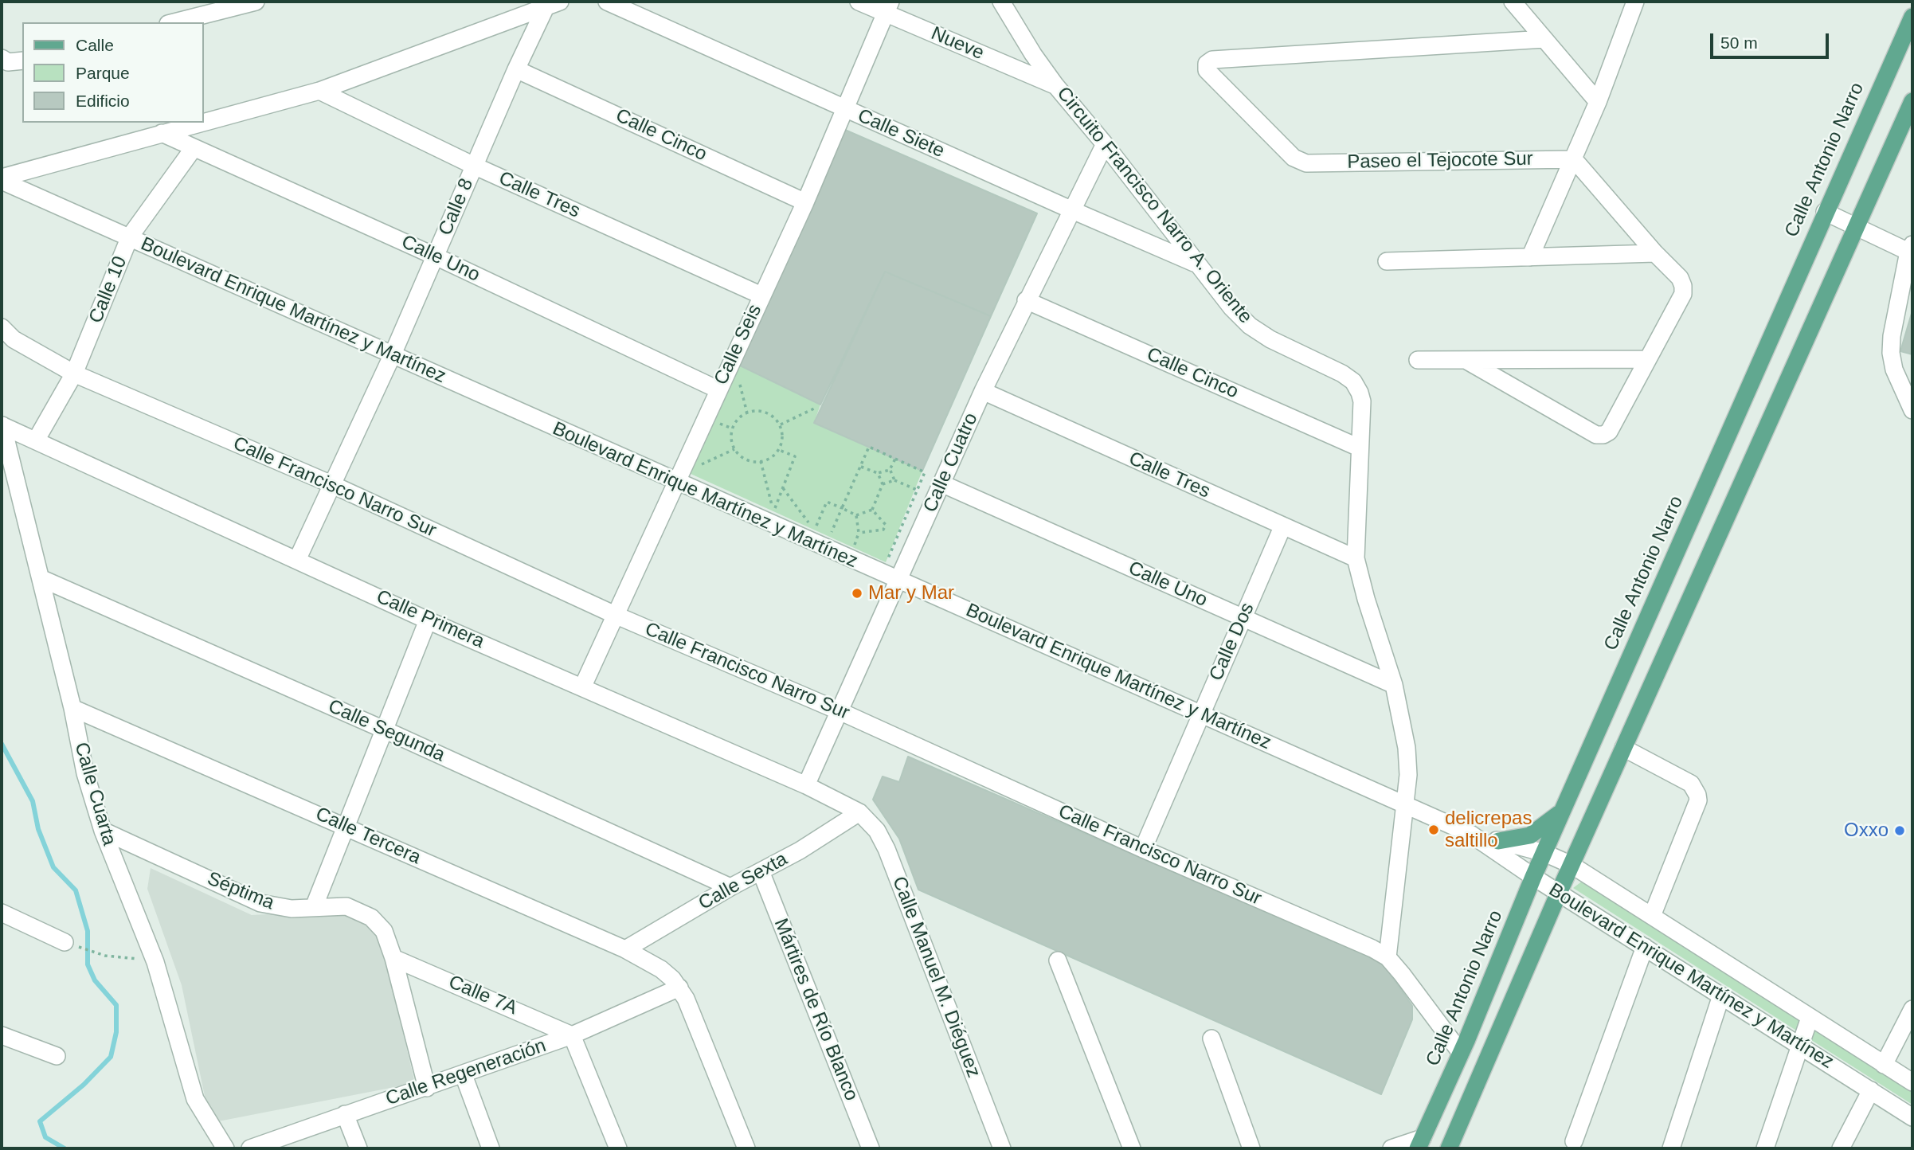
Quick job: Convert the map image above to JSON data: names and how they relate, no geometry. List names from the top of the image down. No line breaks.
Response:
{"streets":{"main road":["Calle Antonio Narro"],"street":["Nueve","Calle Siete","Calle Cinco","Paseo el Tejocote Sur","Calle Tres","Circuito Francisco Narro A. Oriente","Calle 8","Calle Uno","Calle 10","Boulevard Enrique Martínez y Martínez","Calle Seis","Calle Cuatro","Calle Francisco Narro Sur","Calle Primera","Calle Dos","Calle Segunda","Calle Cuarta","Calle Tercera","Calle Sexta","Séptima","Calle Manuel M. Diéguez","Calle 7A","Mártires de Río Blanco","Calle Regeneración"]},"crossings":[["Nueve","Circuito Francisco Narro A. Oriente"],["Nueve","Calle Seis"],["Calle Siete","Circuito Francisco Narro A. Oriente"],["Calle Siete","Calle Seis"],["Calle Siete","Calle Cuatro"],["Calle Cinco","Circuito Francisco Narro A. Oriente"],["Calle Cinco","Calle 8"],["Calle Cinco","Calle Seis"],["Calle Cinco","Calle Cuatro"],["Calle Antonio Narro","Boulevard Enrique Martínez y Martínez"],["Calle Antonio Narro","Calle Francisco Narro Sur"],["Calle Tres","Circuito Francisco Narro A. Oriente"],["Calle Tres","Calle 8"],["Calle Tres","Calle Seis"],["Calle Tres","Calle Cuatro"],["Calle Tres","Calle Dos"],["Circuito Francisco Narro A. Oriente","Calle Uno"],["Circuito Francisco Narro A. Oriente","Boulevard Enrique Martínez y Martínez"],["Circuito Francisco Narro A. Oriente","Calle Cuatro"],["Circuito Francisco Narro A. Oriente","Calle Francisco Narro Sur"],["Calle 8","Calle Uno"],["Calle 8","Boulevard Enrique Martínez y Martínez"],["Calle 8","Calle Francisco Narro Sur"],["Calle 8","Calle Primera"],["Calle Uno","Calle 10"],["Calle Uno","Calle Seis"],["Calle Uno","Calle Cuatro"],["Calle Uno","Calle Dos"],["Calle 10","Boulevard Enrique Martínez y Martínez"],["Calle 10","Calle Francisco Narro Sur"],["Calle 10","Calle Primera"],["Boulevard Enrique Martínez y Martínez","Calle Seis"],["Boulevard Enrique Martínez y Martínez","Calle Cuatro"],["Boulevard Enrique Martínez y Martínez","Calle Dos"],["Calle Seis","Calle Francisco Narro Sur"],["Calle Seis","Calle Primera"],["Calle Cuatro","Calle Francisco Narro Sur"],["Calle Cuatro","Calle Primera"],["Calle Francisco Narro Sur","Calle Dos"],["Calle Primera","Calle Cuarta"],["Calle Primera","Calle Sexta"],["Calle Primera","Calle Manuel M. Diéguez"],["Calle Segunda","Calle Cuarta"],["Calle Segunda","Calle Sexta"],["Calle Cuarta","Calle Tercera"],["Calle Cuarta","Séptima"],["Calle Tercera","Calle Sexta"],["Calle Tercera","Calle Regeneración"],["Calle Sexta","Calle Manuel M. Diéguez"],["Calle Sexta","Mártires de Río Blanco"],["Séptima","Calle 7A"],["Séptima","Calle Regeneración"],["Calle 7A","Calle Regeneración"]],"places":["Mar y Mar","delicrepas saltillo","Oxxo"],"legend":["Calle","Parque","Edificio"],"scale_bar":"50 m"}
